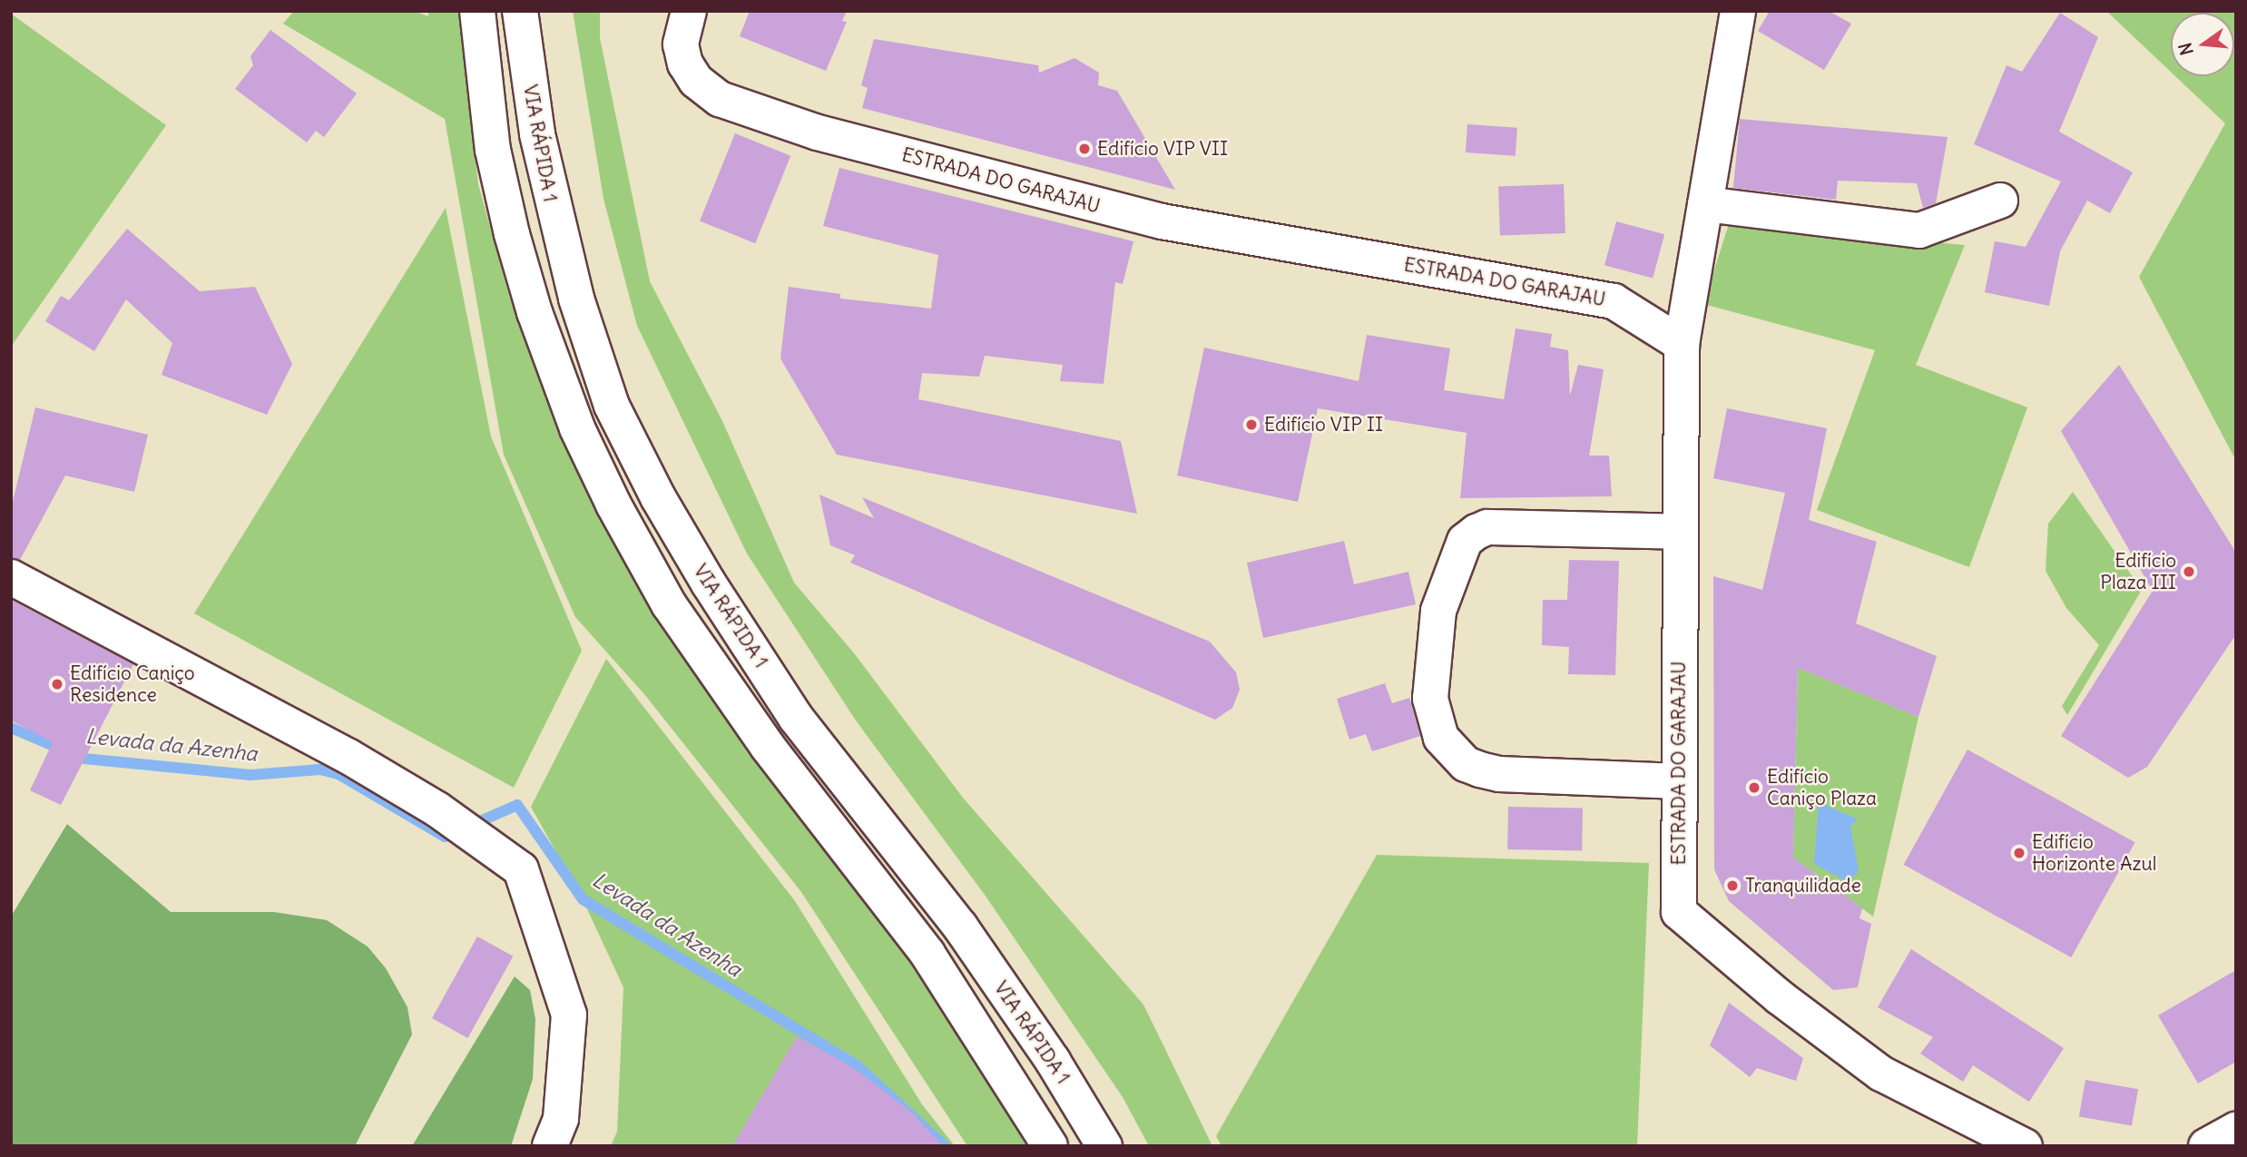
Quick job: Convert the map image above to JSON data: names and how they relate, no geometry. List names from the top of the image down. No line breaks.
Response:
{"streets":{"main road":["VIA RÁPIDA 1","ESTRADA DO GARAJAU"]},"water":["Levada da Azenha"],"places":["Edifício VIP VII","Edifício VIP II","Edifício Plaza III","Edifício Caniço Residence","Edifício Caniço Plaza","Edifício Horizonte Azul","Tranquilidade"],"north":"left"}
